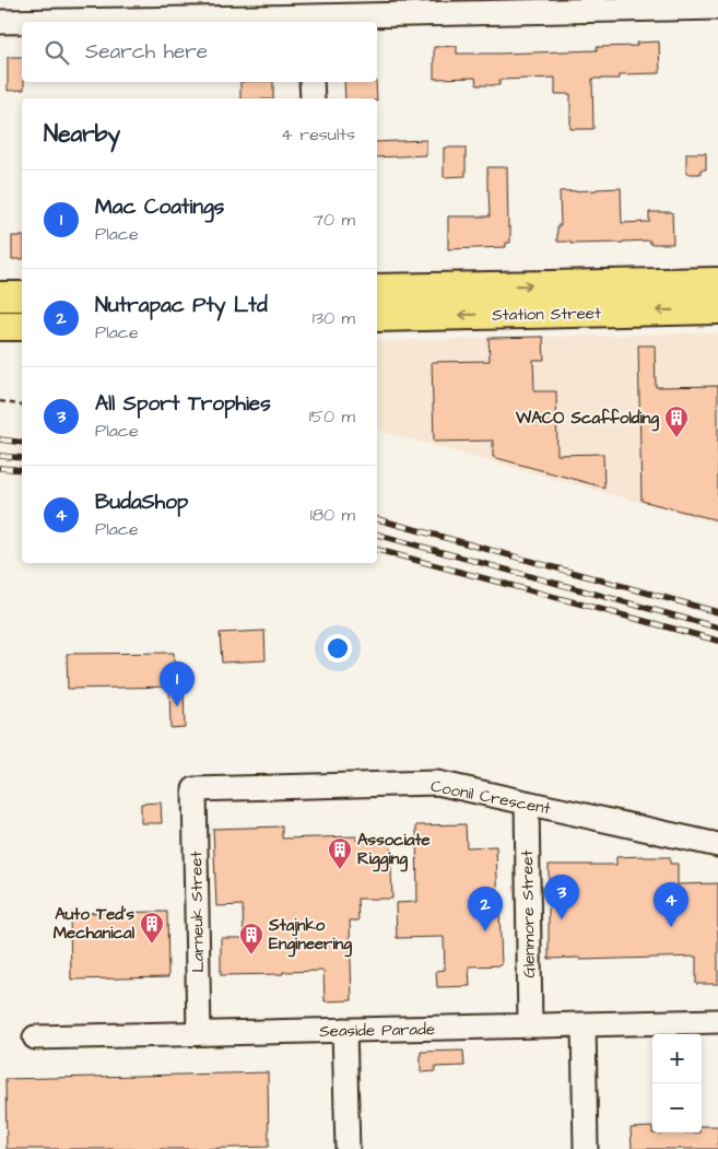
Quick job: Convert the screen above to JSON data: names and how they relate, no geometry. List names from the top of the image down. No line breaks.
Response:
{"streets":{"main road":["Station Street"],"street":["Coonil Crescent","Larneuk Street","Glenmore Street","Seaside Parade"]},"crossings":[["Coonil Crescent","Larneuk Street"],["Coonil Crescent","Glenmore Street"],["Larneuk Street","Seaside Parade"],["Glenmore Street","Seaside Parade"]],"places":{"building":["WACO Scaffolding","Associate Rigging","Auto Ted's Mechanical","Stajnko Engineering"]},"page":{"search":"Search here","heading":["Nearby","4 results"],"list":[{"mark":"1","name":"Mac Coatings","note":"Place","value":"70 m"},{"mark":"2","name":"Nutrapac Pty Ltd","note":"Place","value":"130 m"},{"mark":"3","name":"All Sport Trophies","note":"Place","value":"150 m"},{"mark":"4","name":"BudaShop","note":"Place","value":"180 m"}],"pins":["1","3","4","2"],"map_buttons":["+","−"]}}
